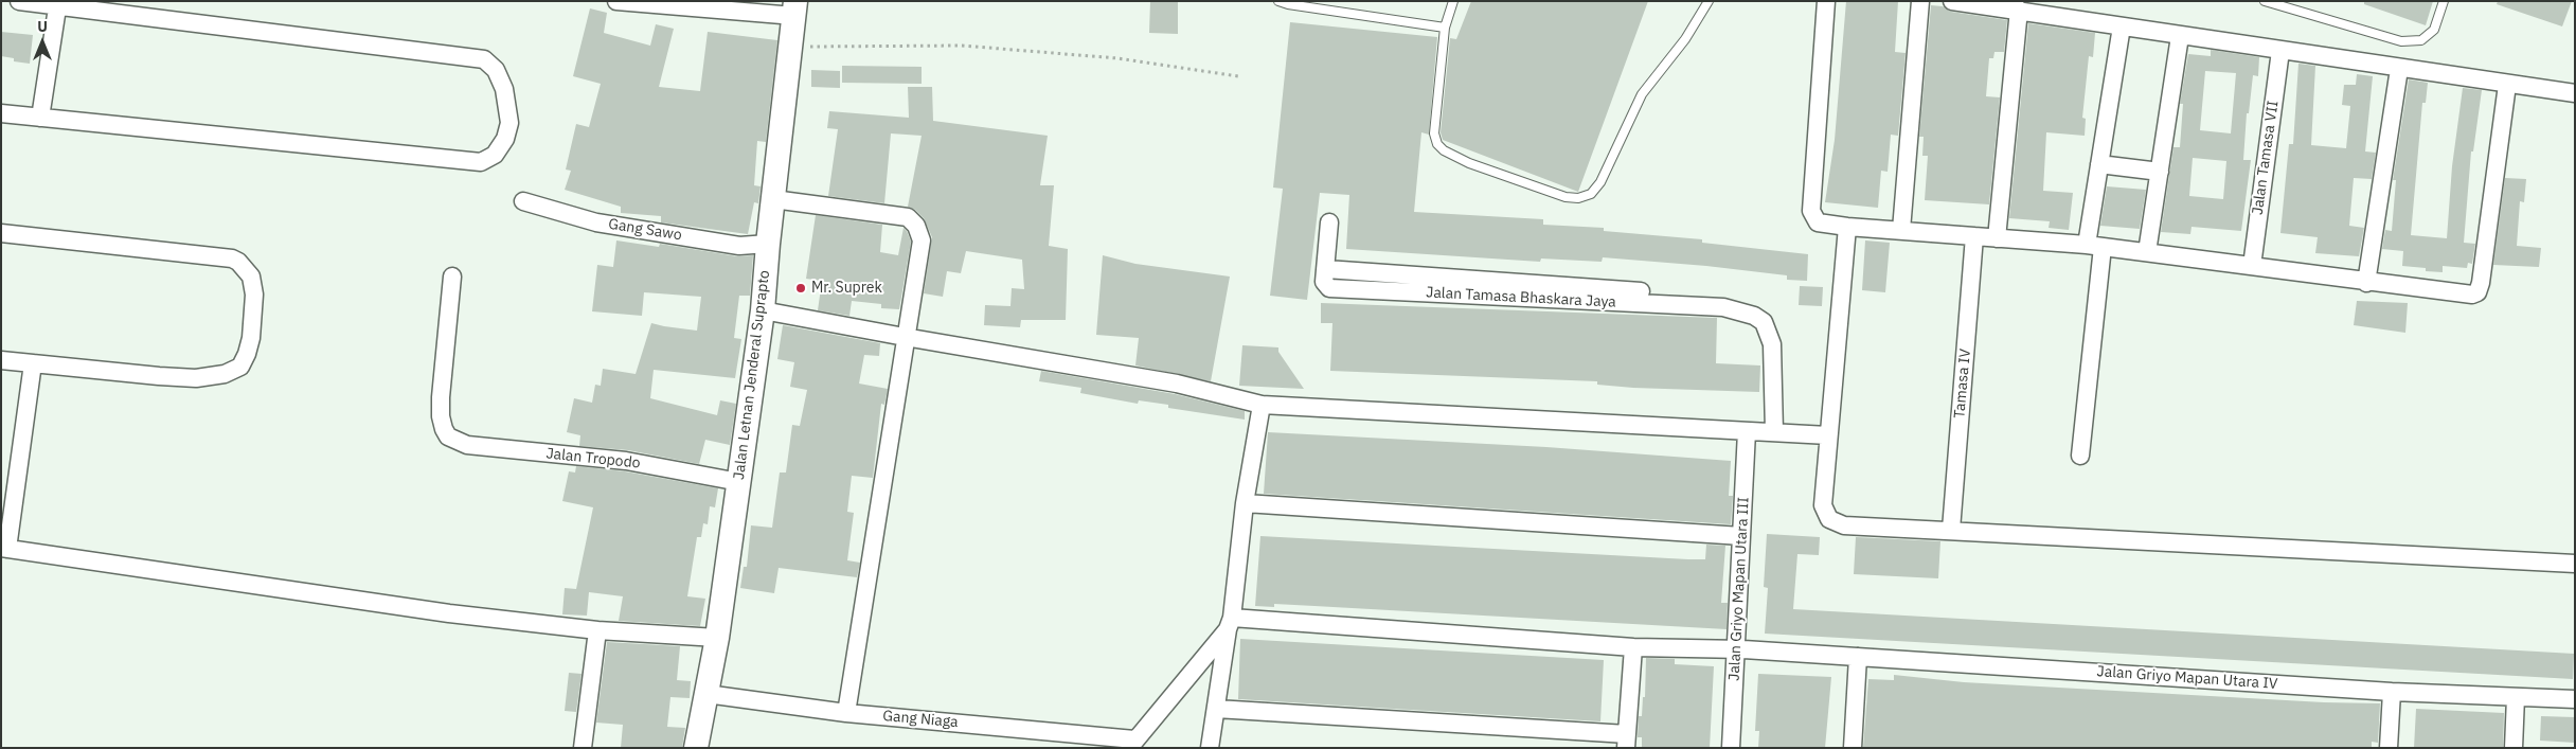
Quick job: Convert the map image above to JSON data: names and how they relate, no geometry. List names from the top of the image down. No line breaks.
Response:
{"streets":{"main road":["Jalan Letnan Jenderal Suprapto"],"street":["Jalan Tamasa VII","Gang Sawo","Jalan Tamasa Bhaskara Jaya","Tamasa IV","Jalan Tropodo","Jalan Griyo Mapan Utara III","Jalan Griyo Mapan Utara IV","Gang Niaga"]},"crossings":[["Gang Sawo","Jalan Letnan Jenderal Suprapto"],["Jalan Letnan Jenderal Suprapto","Jalan Tropodo"],["Jalan Letnan Jenderal Suprapto","Gang Niaga"],["Jalan Griyo Mapan Utara III","Jalan Griyo Mapan Utara IV"]],"places":["Mr. Suprek"],"north":"top"}
